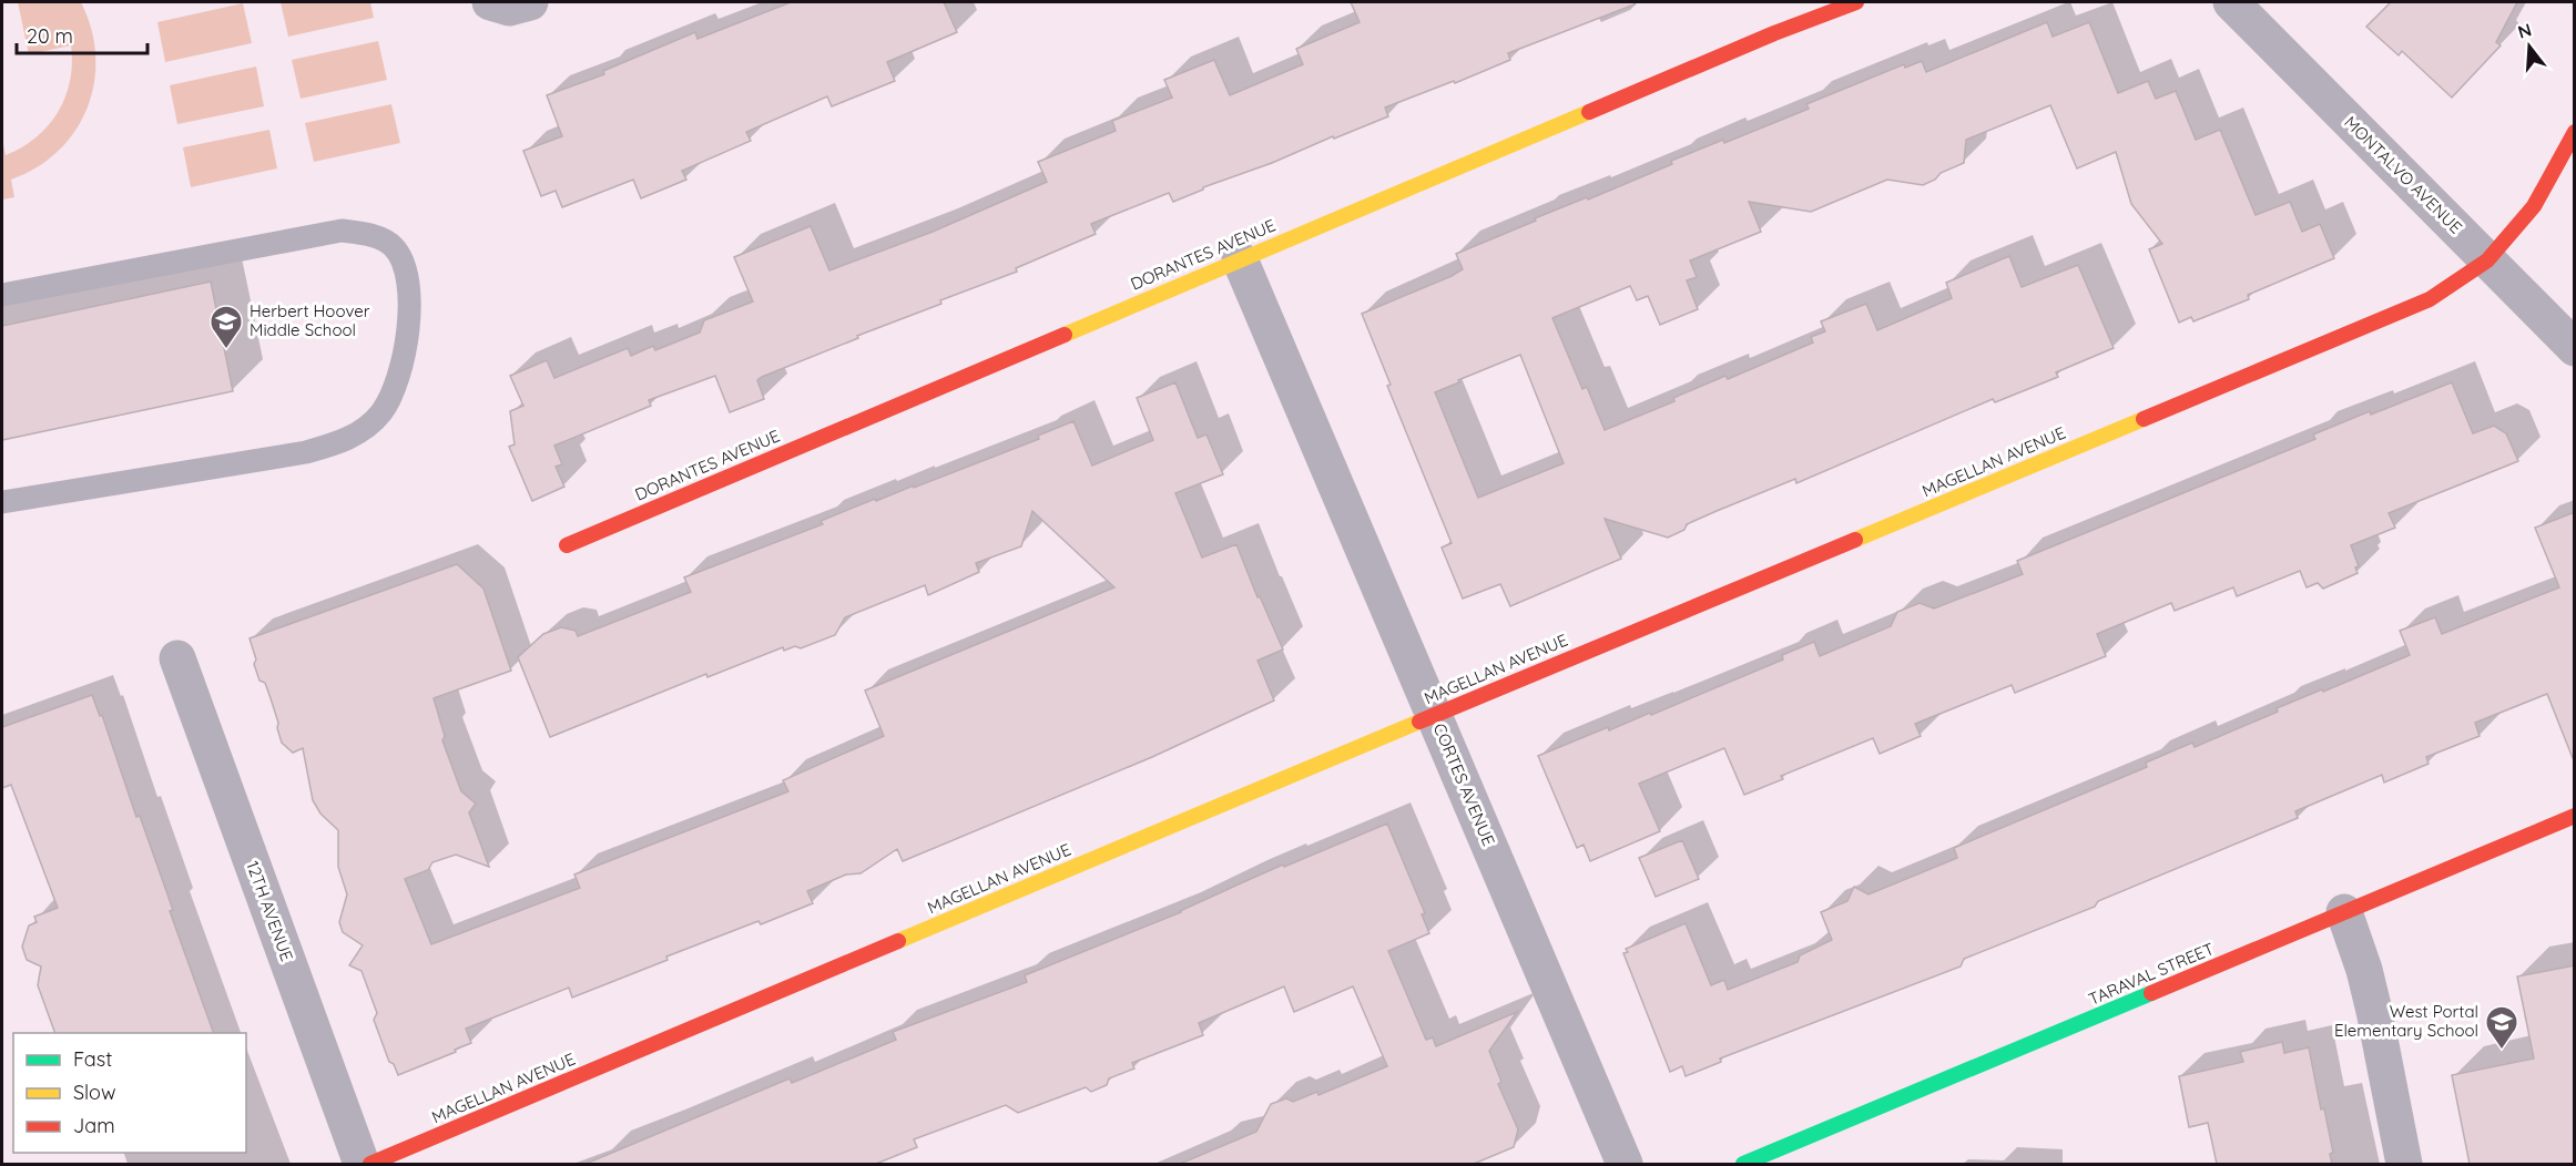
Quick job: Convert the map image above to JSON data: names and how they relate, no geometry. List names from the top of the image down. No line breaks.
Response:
{"streets":{"street":["MONTALVO AVENUE","DORANTES AVENUE","MAGELLAN AVENUE","CORTES AVENUE","12TH AVENUE","TARAVAL STREET"]},"crossings":[["MONTALVO AVENUE","MAGELLAN AVENUE"],["DORANTES AVENUE","CORTES AVENUE"],["MAGELLAN AVENUE","CORTES AVENUE"]],"places":{"school or university":["Herbert Hoover Middle School","West Portal Elementary School"]},"legend":["Fast","Slow","Jam"],"scale_bar":"20 m","north":"top"}
